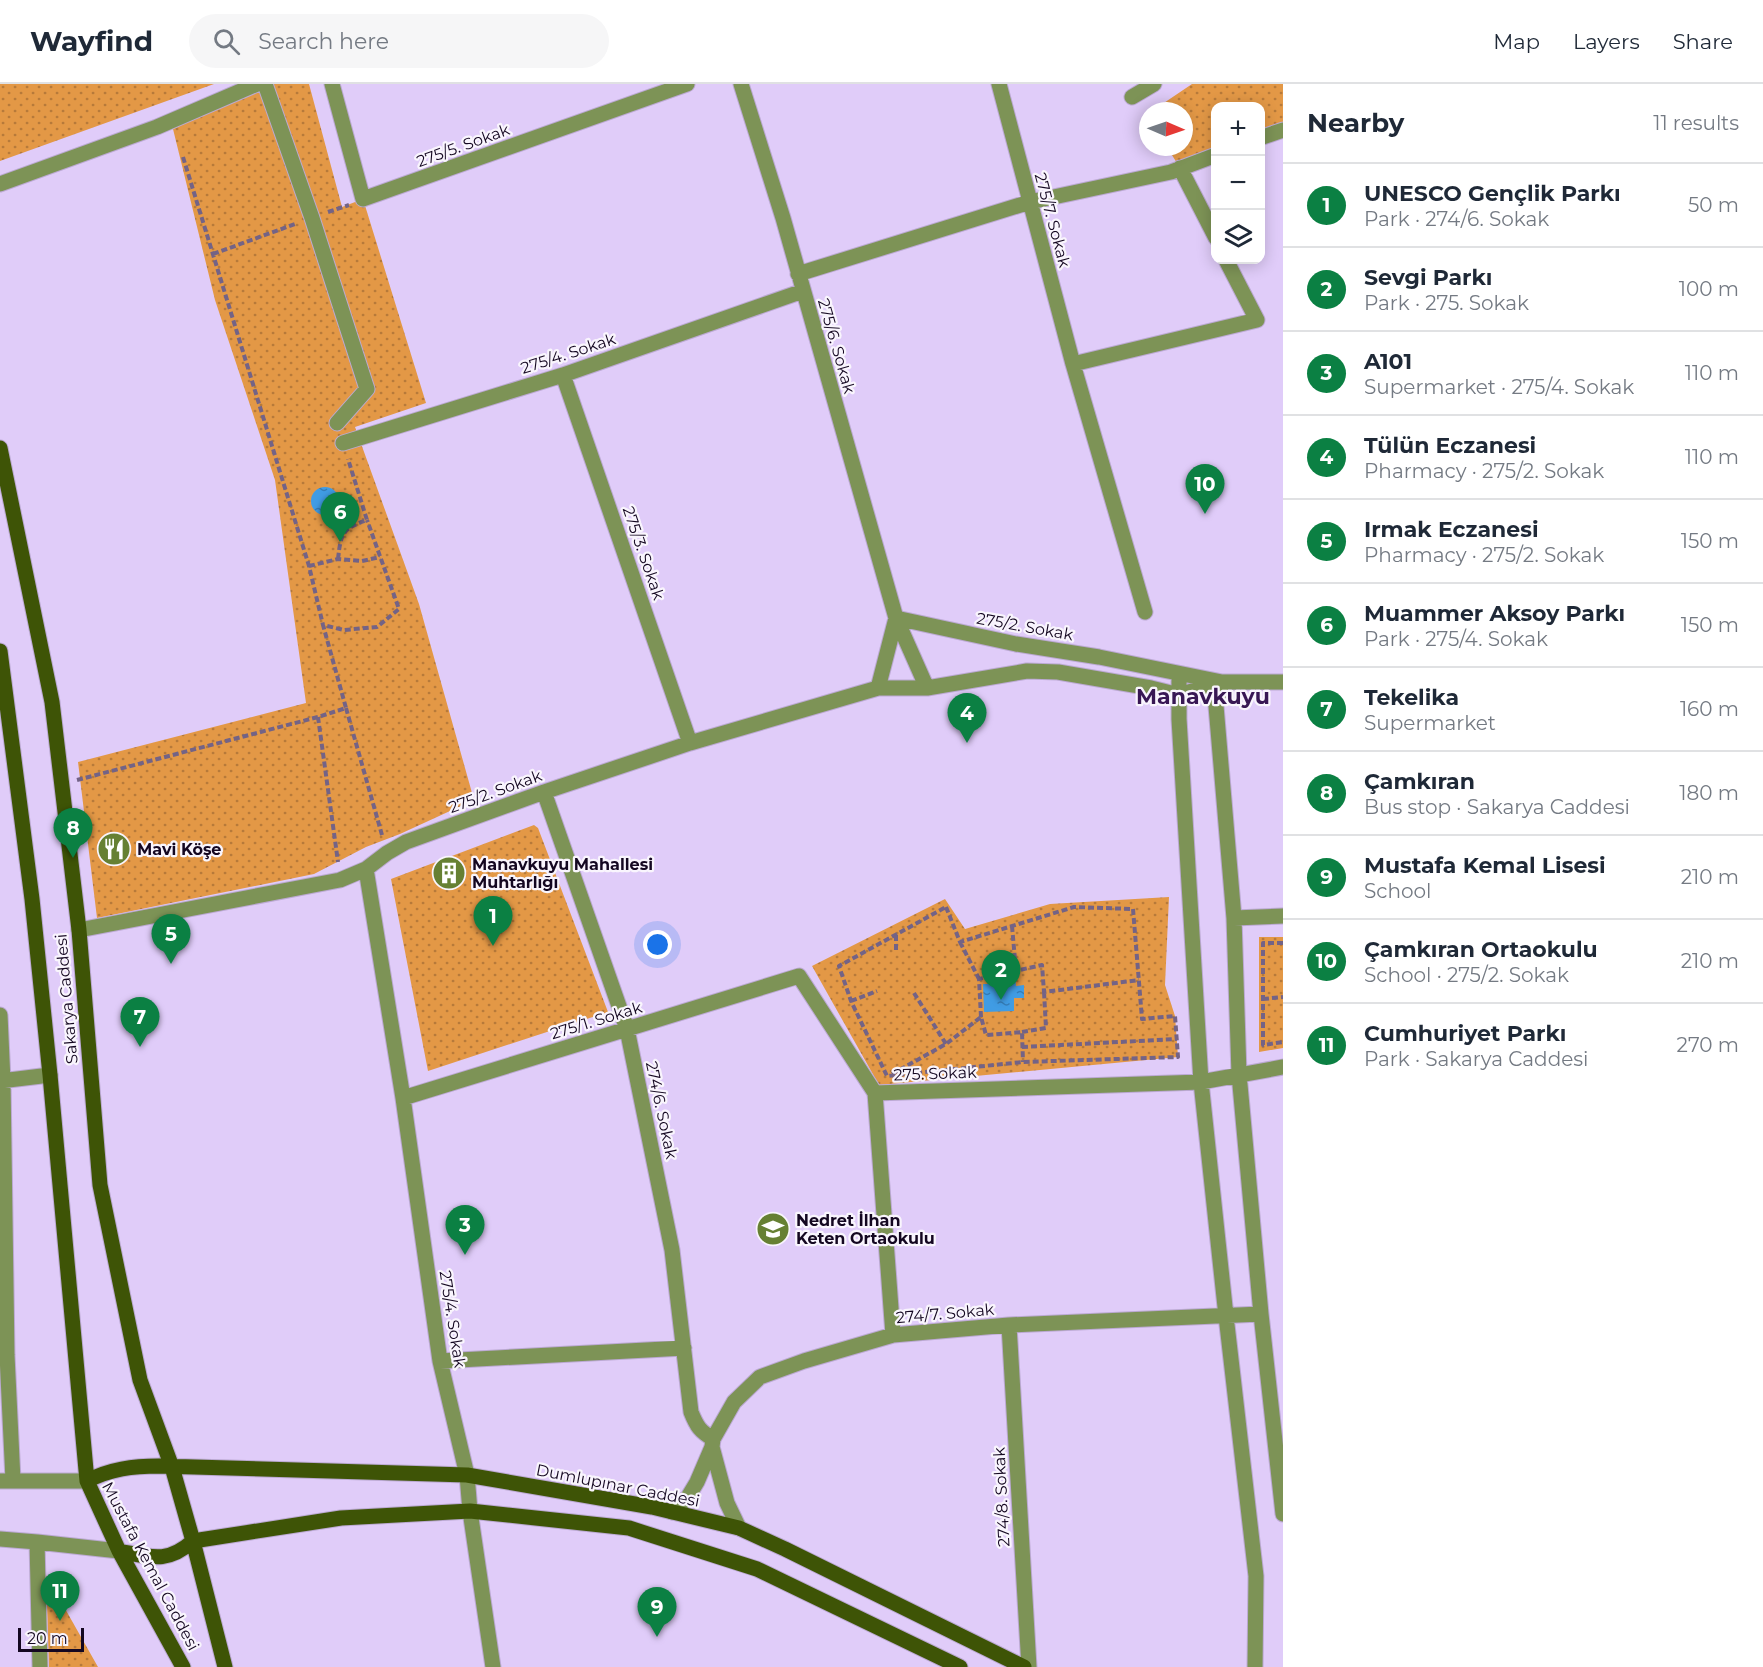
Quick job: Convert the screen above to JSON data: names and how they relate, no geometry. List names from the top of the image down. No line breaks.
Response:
{"streets":{"main road":["Sakarya Caddesi","Dumlupınar Caddesi","Mustafa Kemal Caddesi"],"street":["275/5. Sokak","275/7. Sokak","275/6. Sokak","275/4. Sokak","275/3. Sokak","275/2. Sokak","275/1. Sokak","275. Sokak","274/6. Sokak","274/7. Sokak","274/8. Sokak"]},"crossings":[["275/6. Sokak","275/4. Sokak"],["275/6. Sokak","275/2. Sokak"],["275/4. Sokak","275/3. Sokak"],["275/4. Sokak","275/2. Sokak"],["275/4. Sokak","275/1. Sokak"],["275/4. Sokak","Dumlupınar Caddesi"],["275/3. Sokak","275/2. Sokak"],["275/2. Sokak","Sakarya Caddesi"],["275/2. Sokak","274/6. Sokak"],["Sakarya Caddesi","Dumlupınar Caddesi"],["Sakarya Caddesi","Mustafa Kemal Caddesi"],["275/1. Sokak","275. Sokak"],["275/1. Sokak","274/6. Sokak"],["275. Sokak","274/7. Sokak"],["274/6. Sokak","274/7. Sokak"],["274/7. Sokak","Dumlupınar Caddesi"],["274/7. Sokak","274/8. Sokak"],["Dumlupınar Caddesi","Mustafa Kemal Caddesi"]],"districts":["Manavkuyu"],"places":{"restaurant":["Mavi Köşe"],"building":["Manavkuyu Mahallesi Muhtarlığı"],"school or university":["Nedret İlhan Keten Ortaokulu"]},"scale_bar":"20 m","north":"right","page":{"header":"Wayfind","search":"Search here","nav":["Map","Layers","Share"],"heading":["Nearby","11 results"],"map_buttons":["+","−"],"list":[{"mark":"1","name":"UNESCO Gençlik Parkı","note":"Park · 274/6. Sokak","value":"50 m"},{"mark":"2","name":"Sevgi Parkı","note":"Park · 275. Sokak","value":"100 m"},{"mark":"3","name":"A101","note":"Supermarket · 275/4. Sokak","value":"110 m"},{"mark":"4","name":"Tülün Eczanesi","note":"Pharmacy · 275/2. Sokak","value":"110 m"},{"mark":"5","name":"Irmak Eczanesi","note":"Pharmacy · 275/2. Sokak","value":"150 m"},{"mark":"6","name":"Muammer Aksoy Parkı","note":"Park · 275/4. Sokak","value":"150 m"},{"mark":"7","name":"Tekelika","note":"Supermarket","value":"160 m"},{"mark":"8","name":"Çamkıran","note":"Bus stop · Sakarya Caddesi","value":"180 m"},{"mark":"9","name":"Mustafa Kemal Lisesi","note":"School","value":"210 m"},{"mark":"10","name":"Çamkıran Ortaokulu","note":"School · 275/2. Sokak","value":"210 m"},{"mark":"11","name":"Cumhuriyet Parkı","note":"Park · Sakarya Caddesi","value":"270 m"}],"pins":["10","6","4","8","1","5","2","7","3","11","9"],"scale":"20 m"}}
